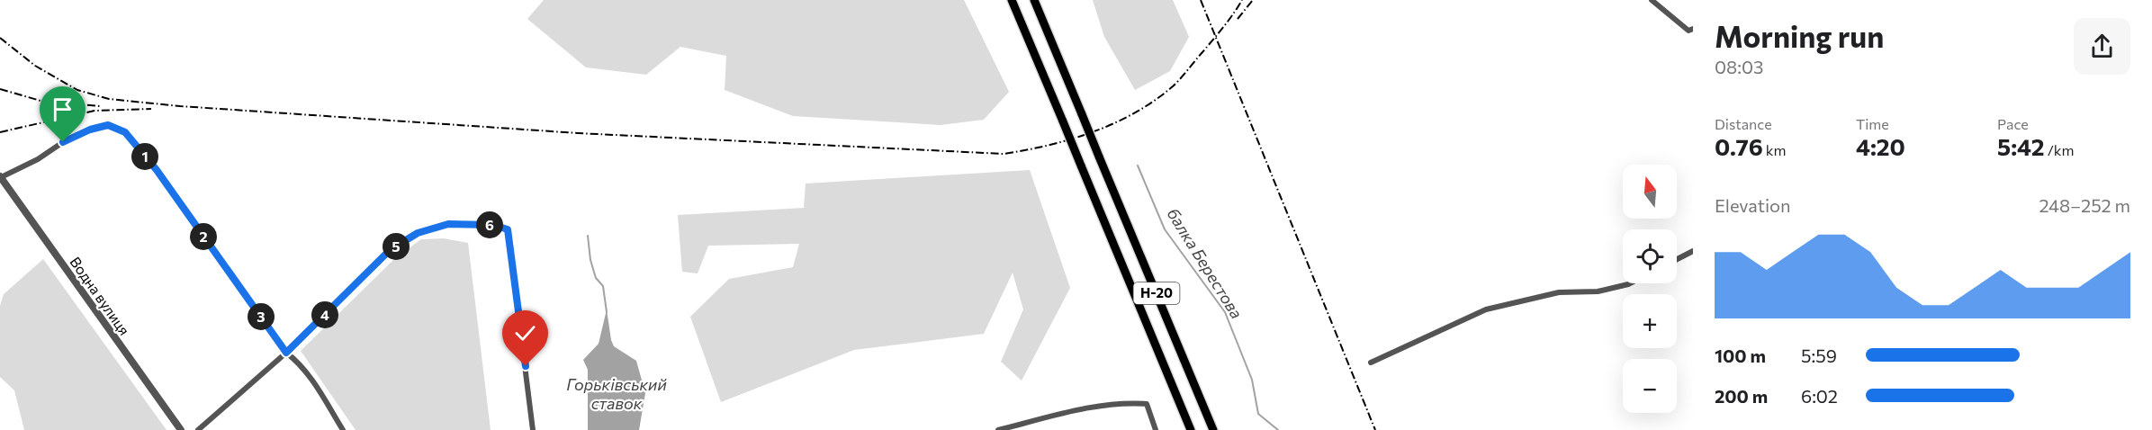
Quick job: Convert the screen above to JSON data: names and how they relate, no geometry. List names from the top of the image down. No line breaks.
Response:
{"streets":{"main road":["Н-20"],"street":["Водна вулиця"]},"water":["балка Берестова","Горьківський ставок"],"north":"top","page":{"heading":["Morning run","08:03"],"stats":[["Distance","0.76 km"],["Time","4:20"],["Pace","5:42 /km"]],"pins":["1","6","2","5","4","3"],"map_buttons":["+","−"],"chart":["Elevation","248–252 m"],"list":[{"name":"100 m","note":"5:59"},{"name":"200 m","note":"6:02"}]}}
